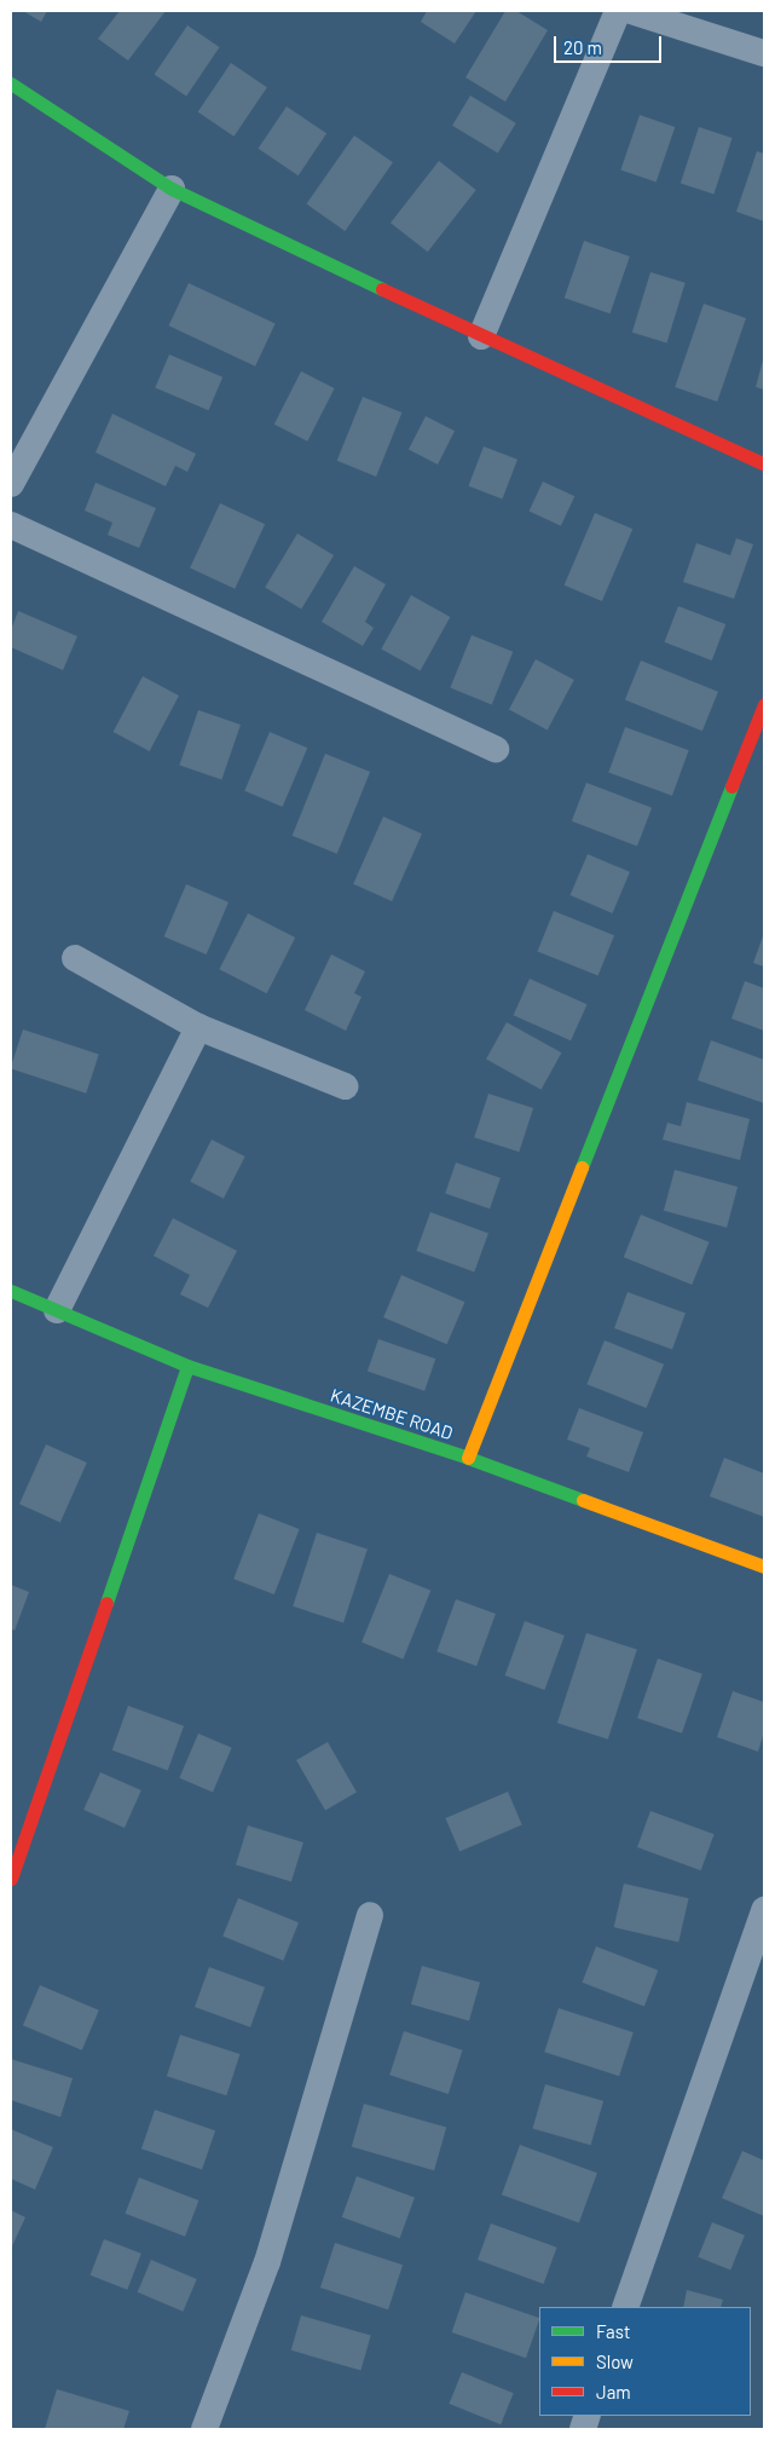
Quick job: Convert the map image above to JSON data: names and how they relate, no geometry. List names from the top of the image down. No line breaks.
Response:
{"streets":{"street":["KAZEMBE ROAD"]},"legend":["Fast","Slow","Jam"],"scale_bar":"20 m"}
